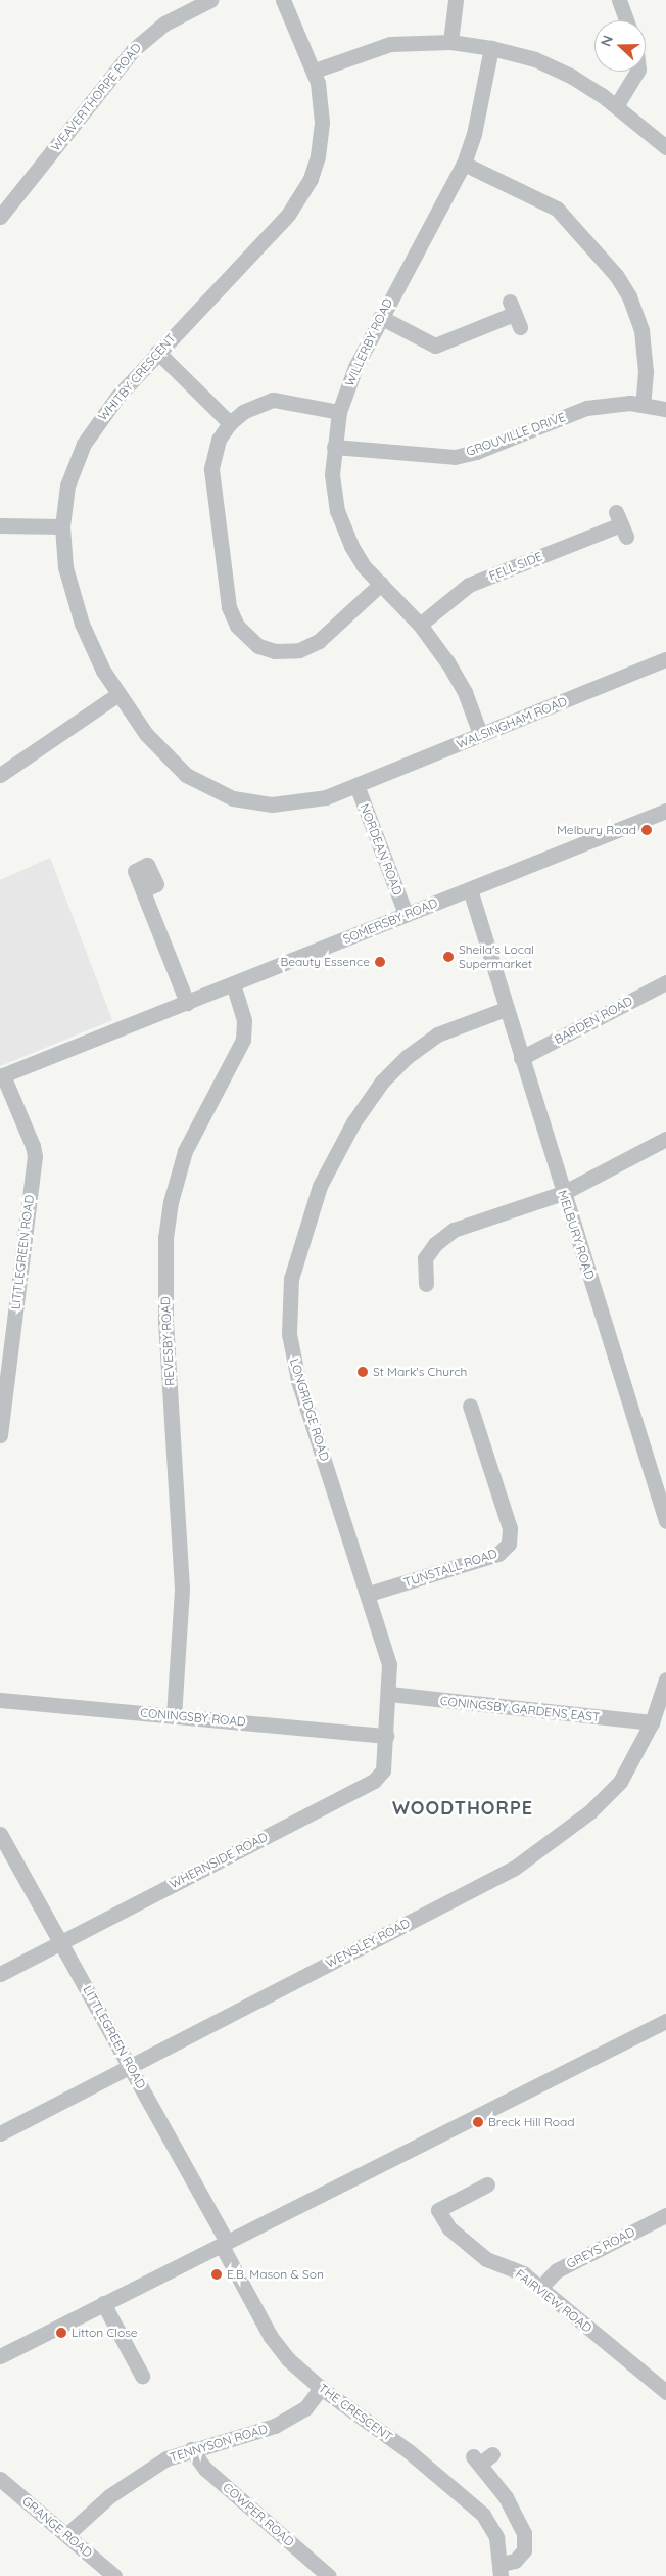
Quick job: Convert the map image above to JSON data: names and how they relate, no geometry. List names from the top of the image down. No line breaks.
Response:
{"streets":{"street":["WEAVERTHORPE ROAD","WILLERBY ROAD","WHITBY CRESCENT","GROUVILLE DRIVE","FELL SIDE","WALSINGHAM ROAD","NORDEAN ROAD","SOMERSBY ROAD","BARDEN ROAD","MELBURY ROAD","LITTLEGREEN ROAD","REVESBY ROAD","LONGRIDGE ROAD","TUNSTALL ROAD","CONINGSBY GARDENS EAST","CONINGSBY ROAD","WHERNSIDE ROAD","WENSLEY ROAD","GREYS ROAD","FAIRVIEW ROAD","THE CRESCENT","TENNYSON ROAD","COWPER ROAD","GRANGE ROAD"]},"crossings":[["WILLERBY ROAD","GROUVILLE DRIVE"],["WILLERBY ROAD","FELL SIDE"],["WILLERBY ROAD","WALSINGHAM ROAD"],["WHITBY CRESCENT","WALSINGHAM ROAD"],["WHITBY CRESCENT","NORDEAN ROAD"],["WALSINGHAM ROAD","NORDEAN ROAD"],["NORDEAN ROAD","SOMERSBY ROAD"],["SOMERSBY ROAD","MELBURY ROAD"],["SOMERSBY ROAD","LITTLEGREEN ROAD"],["SOMERSBY ROAD","REVESBY ROAD"],["BARDEN ROAD","MELBURY ROAD"],["MELBURY ROAD","LONGRIDGE ROAD"],["LITTLEGREEN ROAD","WHERNSIDE ROAD"],["LITTLEGREEN ROAD","WENSLEY ROAD"],["LITTLEGREEN ROAD","THE CRESCENT"],["REVESBY ROAD","CONINGSBY ROAD"],["LONGRIDGE ROAD","TUNSTALL ROAD"],["LONGRIDGE ROAD","CONINGSBY GARDENS EAST"],["LONGRIDGE ROAD","WHERNSIDE ROAD"],["CONINGSBY GARDENS EAST","WENSLEY ROAD"],["CONINGSBY ROAD","WHERNSIDE ROAD"],["GREYS ROAD","FAIRVIEW ROAD"],["THE CRESCENT","TENNYSON ROAD"],["TENNYSON ROAD","COWPER ROAD"],["TENNYSON ROAD","GRANGE ROAD"]],"districts":["WOODTHORPE"],"places":["Melbury Road","Sheila's Local Supermarket","Beauty Essence","St Mark's Church","Breck Hill Road","E.B. Mason & Son","Litton Close"],"north":"left"}
